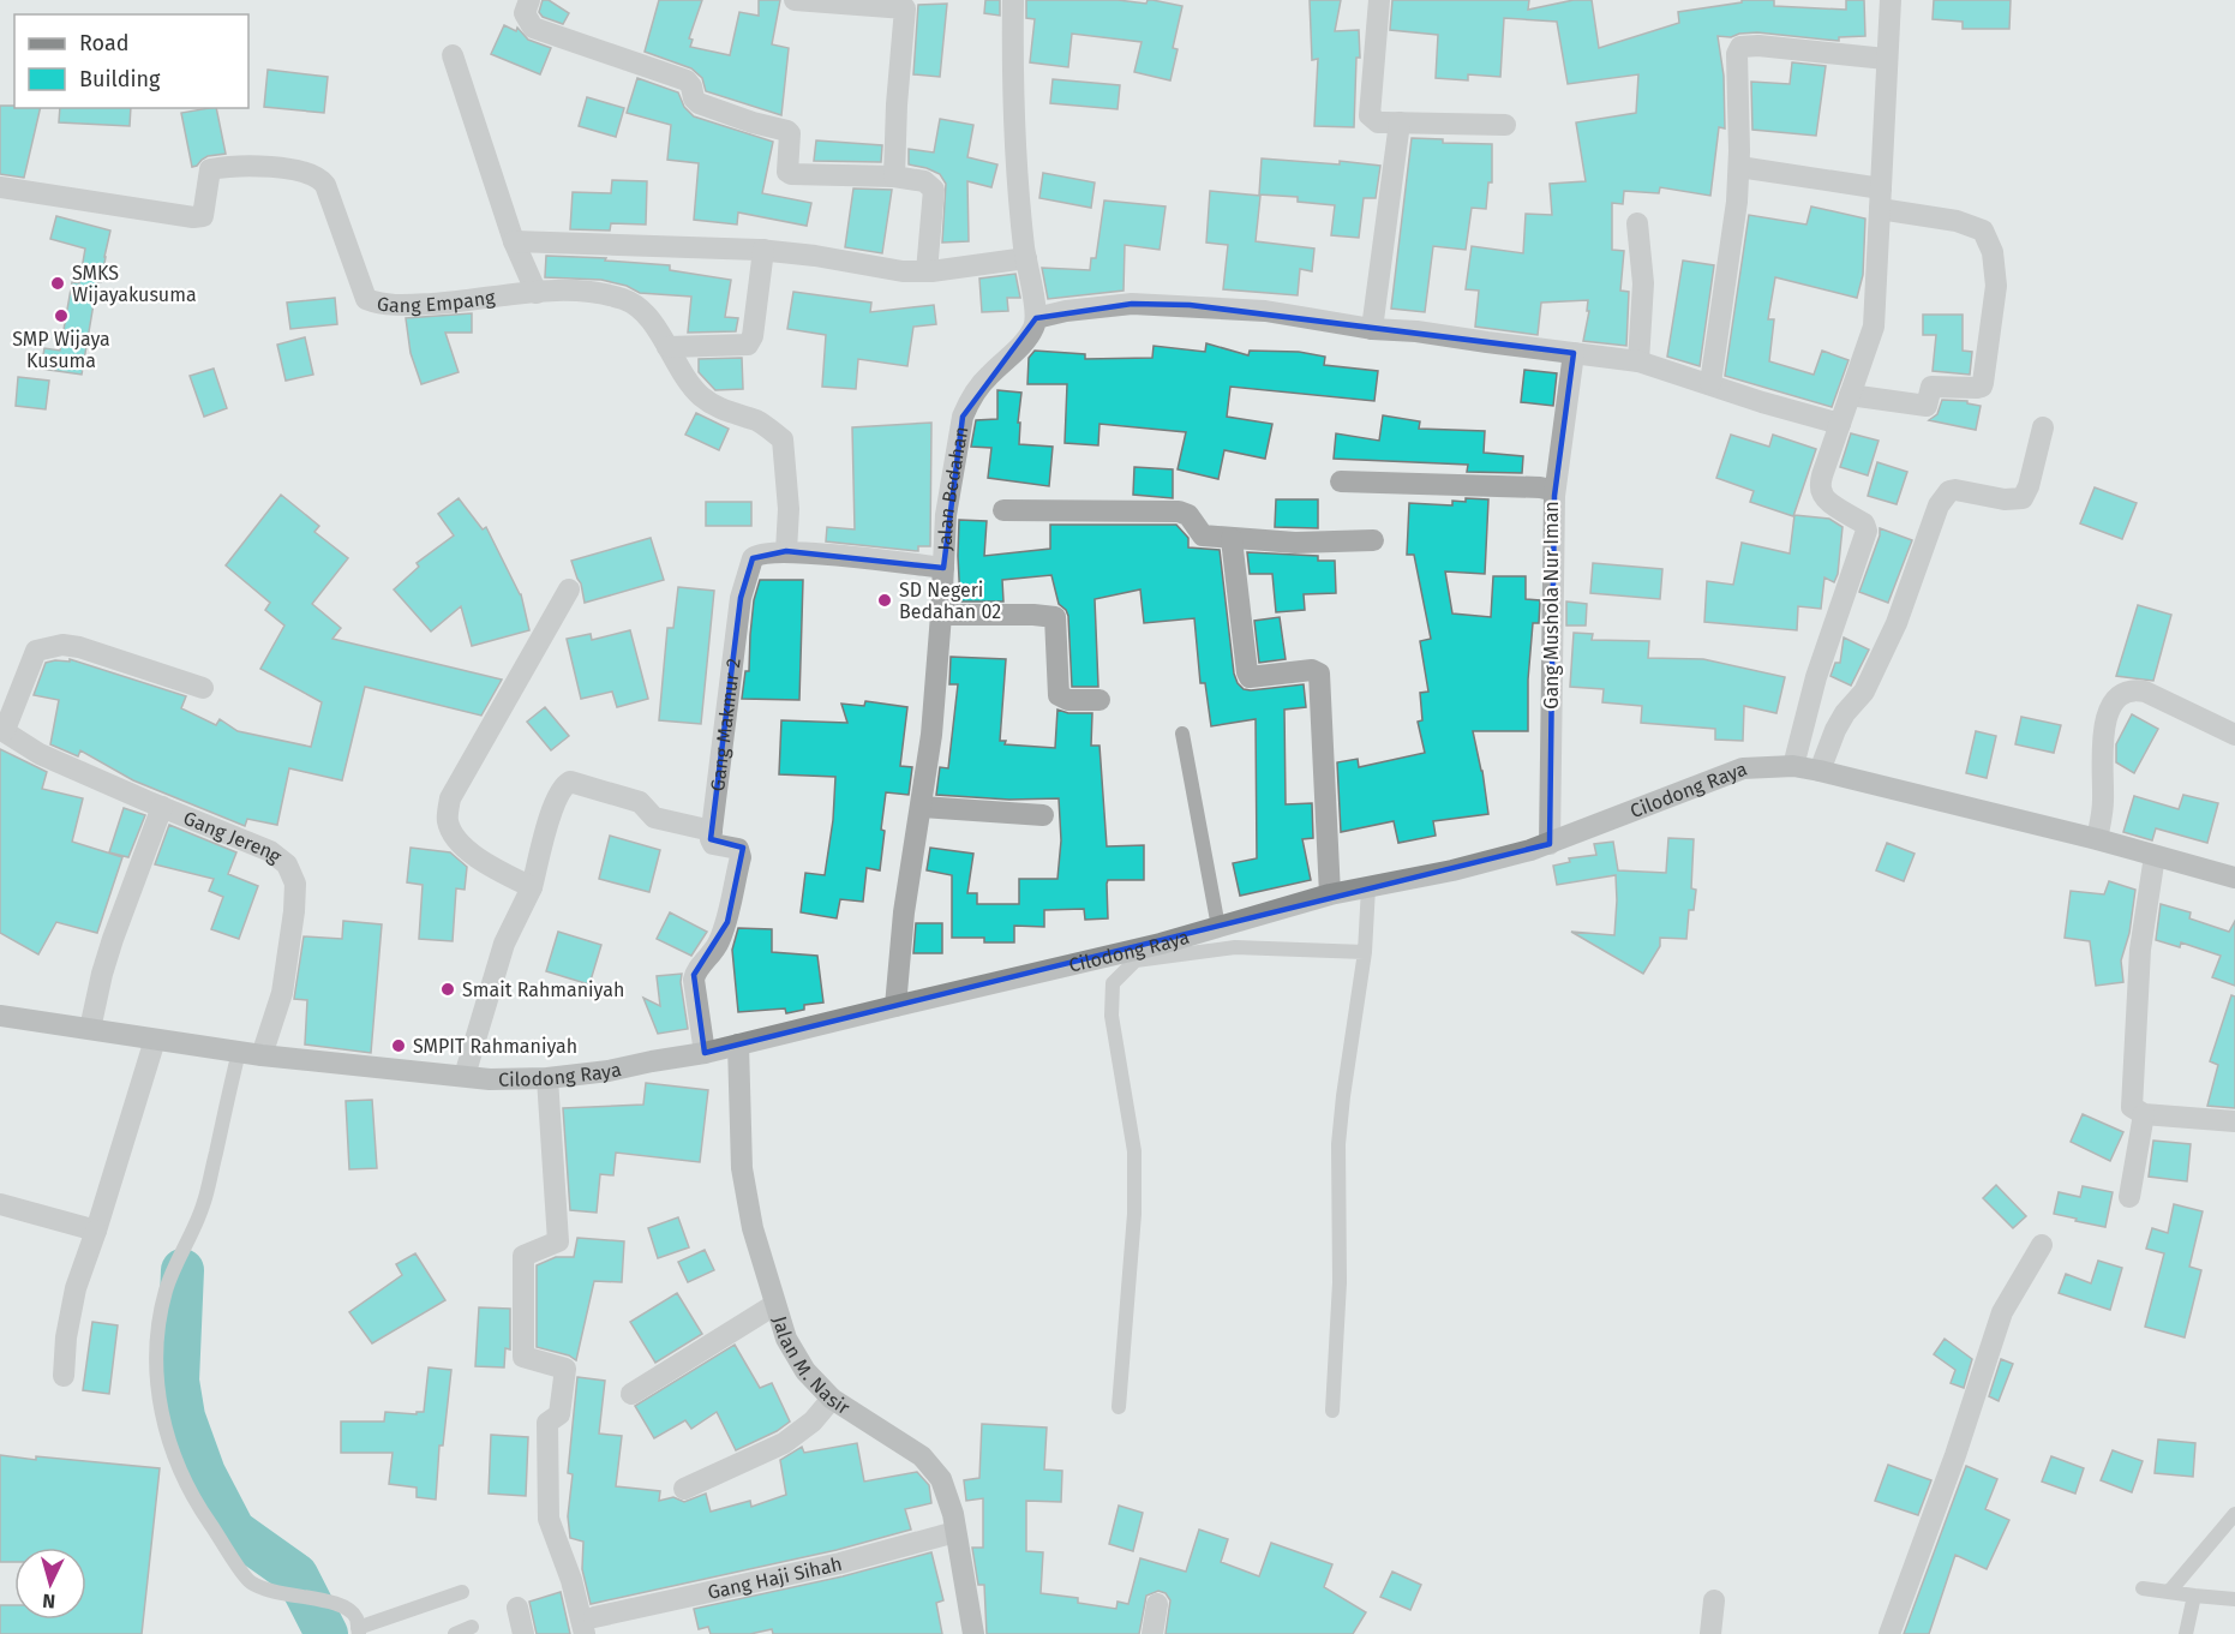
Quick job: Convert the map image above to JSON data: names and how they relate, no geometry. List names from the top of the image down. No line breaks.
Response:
{"streets":{"street":["Gang Empang","Jalan Bedahan","Gang Mushola Nur Iman","Gang Makmur 2","Cilodong Raya","Gang Jereng","Jalan M. Nasir","Gang Haji Sihah"]},"crossings":[["Gang Empang","Gang Makmur 2"],["Jalan Bedahan","Gang Makmur 2"],["Jalan Bedahan","Cilodong Raya"],["Gang Mushola Nur Iman","Cilodong Raya"],["Cilodong Raya","Gang Jereng"],["Cilodong Raya","Jalan M. Nasir"],["Jalan M. Nasir","Gang Haji Sihah"]],"places":["SMKS Wijayakusuma","SMP Wijaya Kusuma","SD Negeri Bedahan 02","Smait Rahmaniyah","SMPIT Rahmaniyah"],"legend":["Road","Building"],"north":"bottom"}
